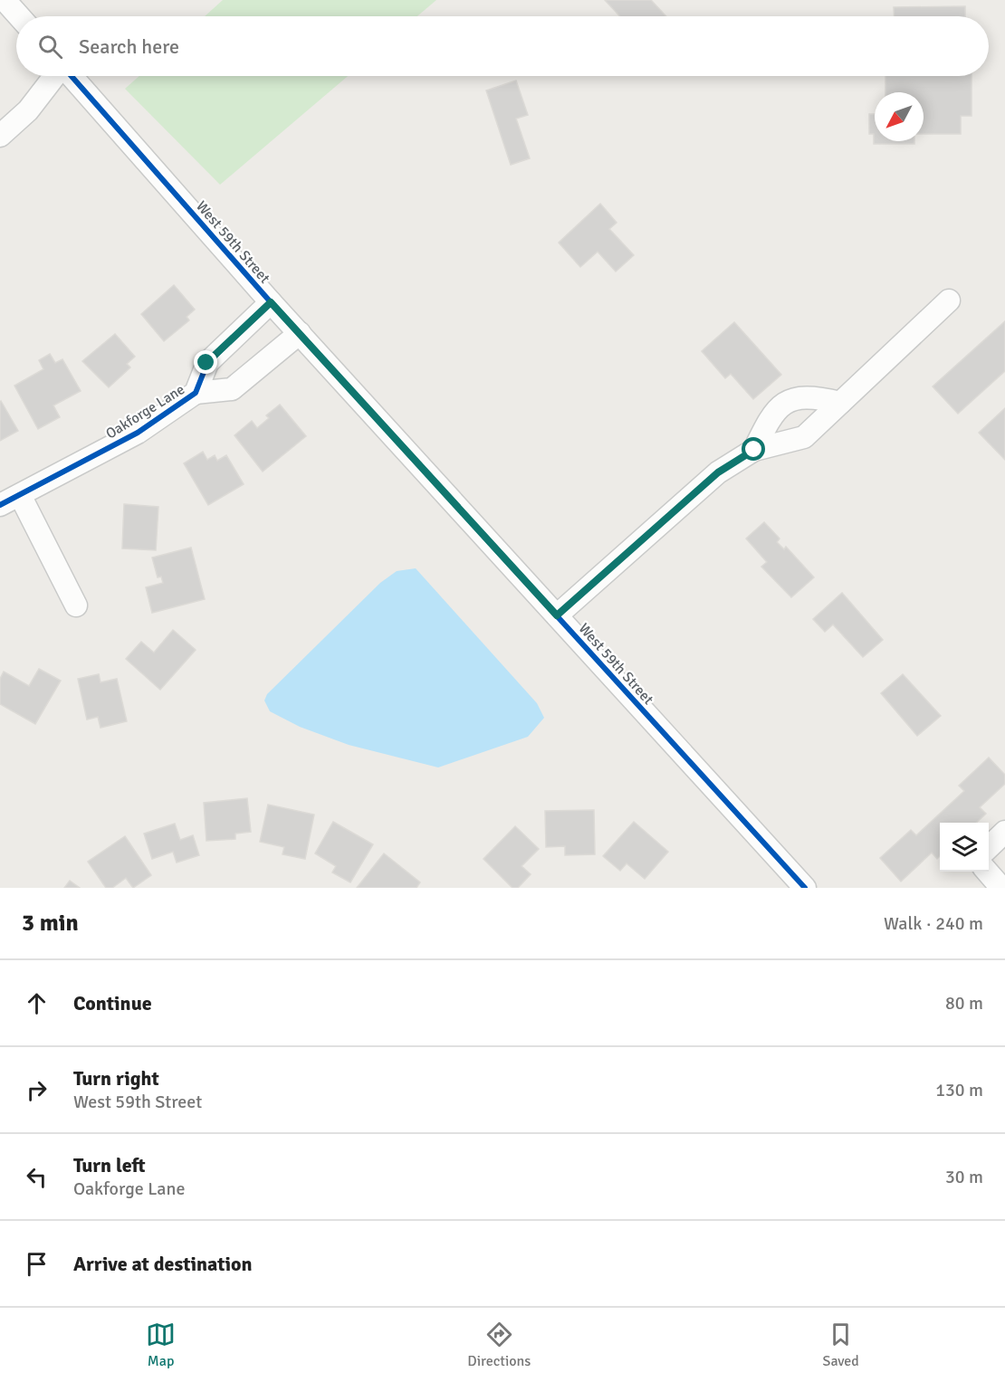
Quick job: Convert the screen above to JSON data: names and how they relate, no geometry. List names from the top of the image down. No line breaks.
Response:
{"streets":{"street":["West 59th Street","Oakforge Lane"]},"crossings":[["West 59th Street","Oakforge Lane"]],"north":"bottom left","page":{"search":"Search here","heading":["3 min","Walk · 240 m"],"list":[["Continue","80 m"],["Turn right","West 59th Street","130 m"],["Turn left","Oakforge Lane","30 m"],"Arrive at destination"],"nav":["Map","Directions","Saved"]}}
